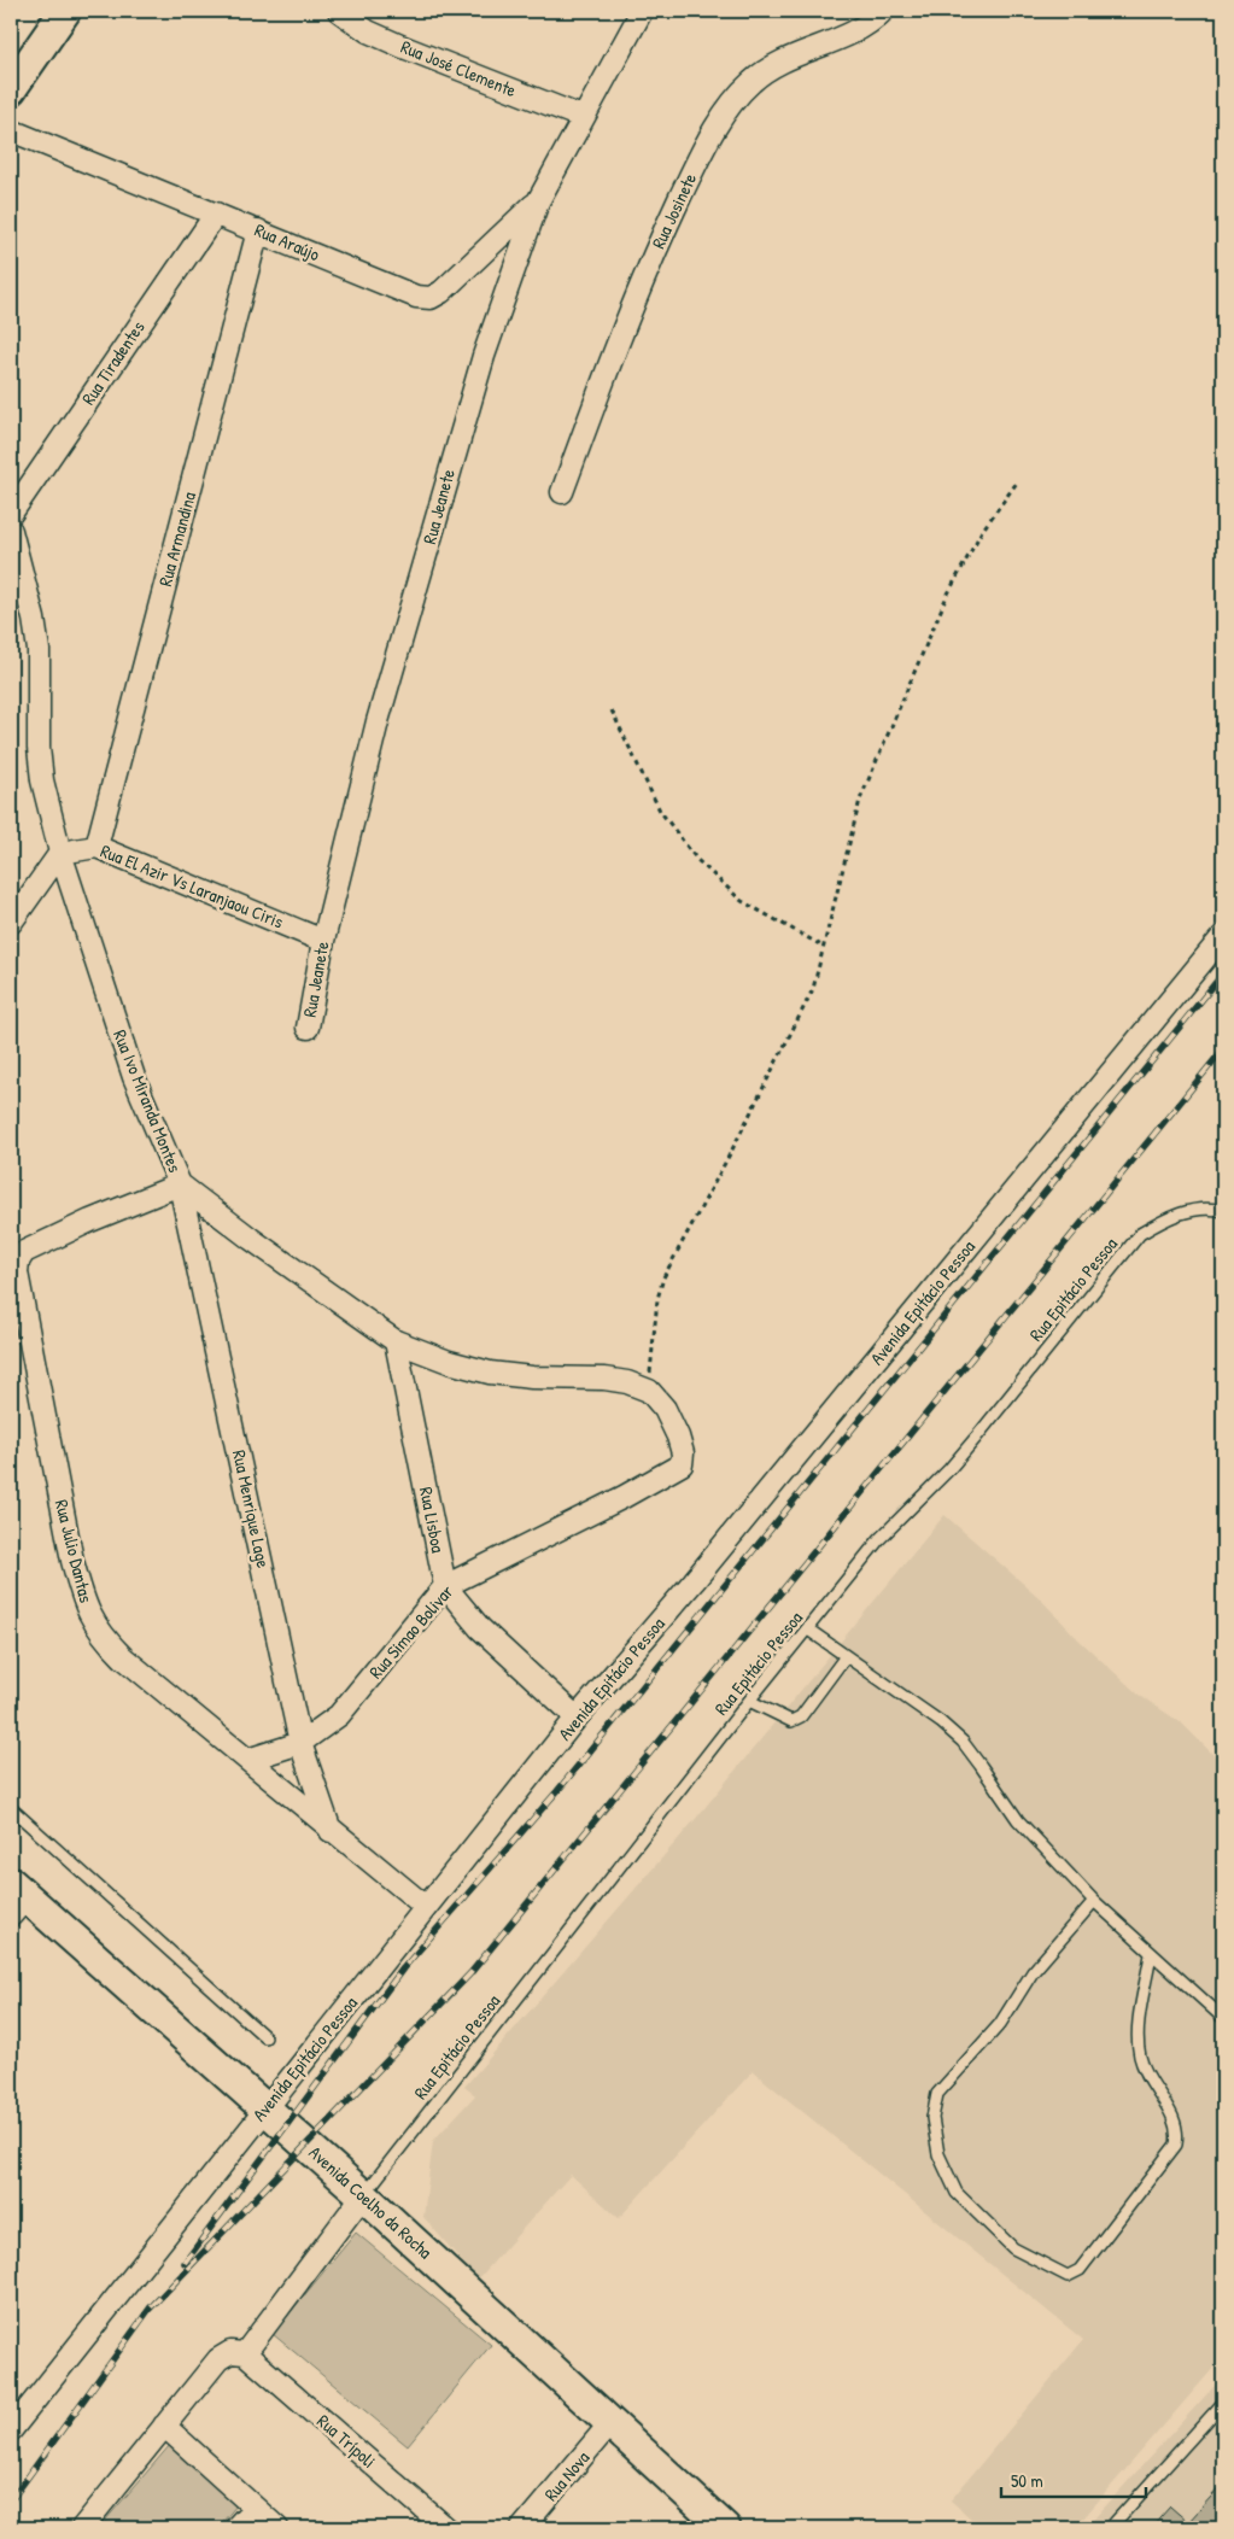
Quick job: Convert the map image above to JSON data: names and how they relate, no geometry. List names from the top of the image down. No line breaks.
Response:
{"streets":{"main road":["Avenida Coelho da Rocha"],"street":["Rua José Clemente","Rua Josinete","Rua Araújo","Rua Tiradentes","Rua Jeanete","Rua Armandina","Rua El Azir Vs Laranjaou Ciris","Rua Ivo Miranda Montes","Avenida Epitácio Pessoa","Rua Menrique Lage","Rua Lisboa","Rua Julio Dantas","Rua Simao Bolivar","Rua Trípoli","Rua Nova"],"lane":["Rua Epitácio Pessoa"]},"crossings":[["Rua José Clemente","Rua Jeanete"],["Rua Araújo","Rua Tiradentes"],["Rua Araújo","Rua Jeanete"],["Rua Araújo","Rua Armandina"],["Rua Jeanete","Rua El Azir Vs Laranjaou Ciris"],["Rua Armandina","Rua El Azir Vs Laranjaou Ciris"],["Rua El Azir Vs Laranjaou Ciris","Rua Ivo Miranda Montes"],["Rua Ivo Miranda Montes","Rua Menrique Lage"],["Rua Ivo Miranda Montes","Rua Lisboa"],["Rua Ivo Miranda Montes","Rua Julio Dantas"],["Rua Ivo Miranda Montes","Rua Simao Bolivar"],["Rua Epitácio Pessoa","Avenida Coelho da Rocha"],["Avenida Epitácio Pessoa","Rua Lisboa"],["Avenida Epitácio Pessoa","Rua Julio Dantas"],["Avenida Epitácio Pessoa","Avenida Coelho da Rocha"],["Rua Menrique Lage","Rua Julio Dantas"],["Rua Menrique Lage","Rua Simao Bolivar"],["Rua Lisboa","Rua Simao Bolivar"],["Rua Julio Dantas","Rua Simao Bolivar"],["Avenida Coelho da Rocha","Rua Nova"]],"scale_bar":"50 m"}
